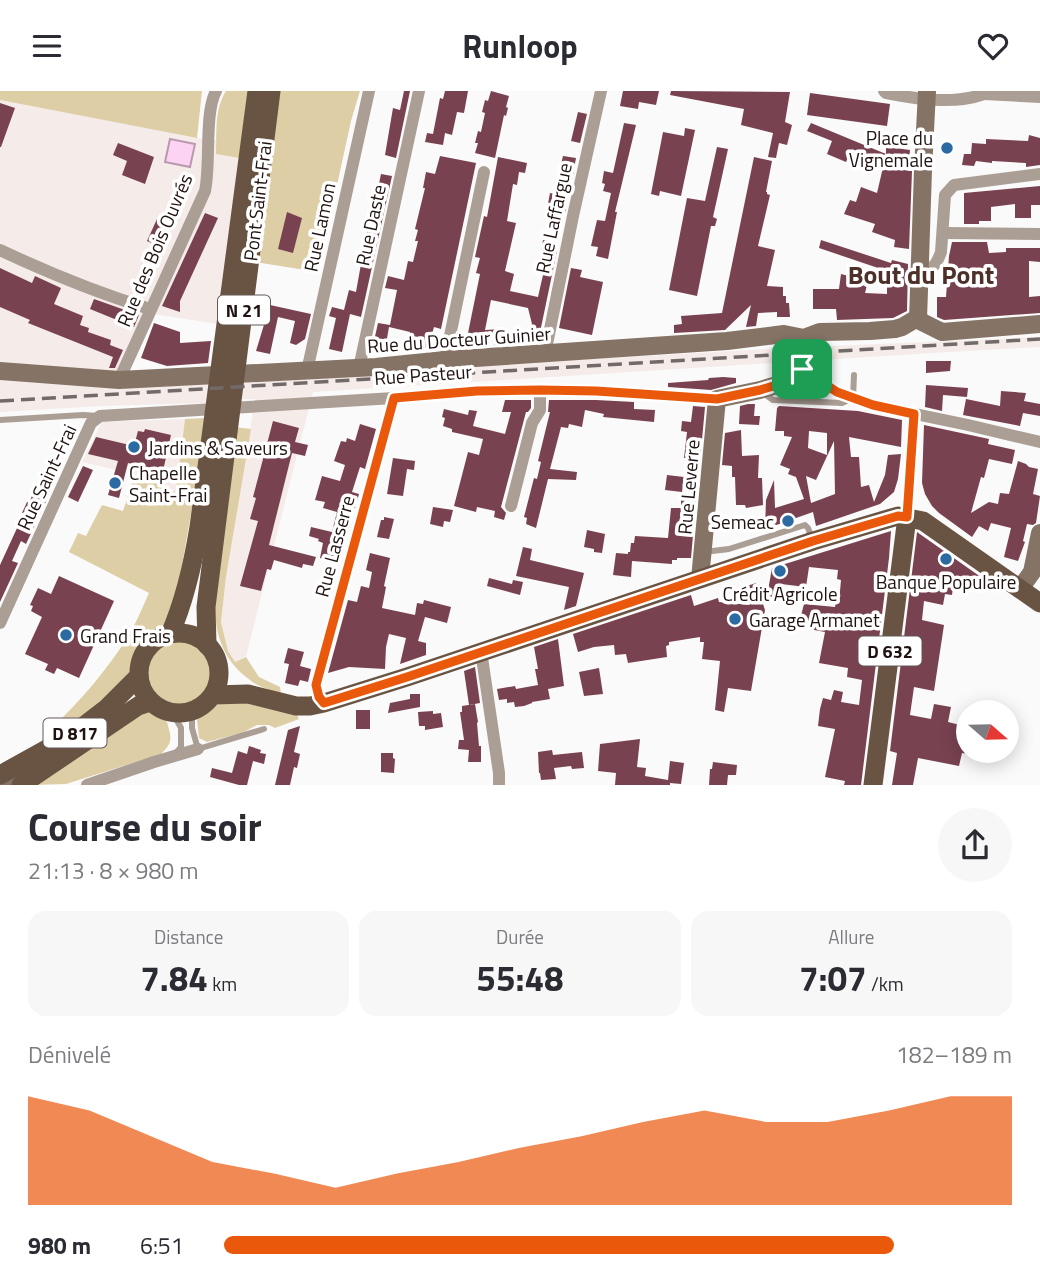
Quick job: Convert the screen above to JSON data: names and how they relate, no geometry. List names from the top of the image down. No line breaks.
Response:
{"streets":{"main road":["Pont Saint-Frai","N 21","D 632","D 817"],"street":["Rue Laffargue","Rue Daste","Rue Lamon","Rue des Bois Ouvrés","Rue du Docteur Guinier","Rue Pasteur","Rue Saint-Frai","Rue Leverre","Rue Lasserre"]},"crossings":[["Pont Saint-Frai","D 817"],["Rue Laffargue","Rue du Docteur Guinier"],["Rue Daste","Rue du Docteur Guinier"],["Rue Lamon","Rue du Docteur Guinier"],["Rue des Bois Ouvrés","Rue du Docteur Guinier"],["Rue Pasteur","Rue Saint-Frai"],["Rue Pasteur","Rue Leverre"],["Rue Pasteur","Rue Lasserre"]],"districts":["Bout du Pont"],"places":["Place du Vignemale","Jardins & Saveurs","Chapelle Saint-Frai","Semeac","Banque Populaire","Crédit Agricole","Garage Armanet","Grand Frais"],"north":"right","page":{"header":"Runloop","heading":["Course du soir","21:13 · 8 × 980 m"],"stats":[["Distance","7.84 km"],["Durée","55:48"],["Allure","7:07 /km"]],"chart":["Dénivelé","182–189 m"],"list":[{"name":"980 m","note":"6:51"}]}}
